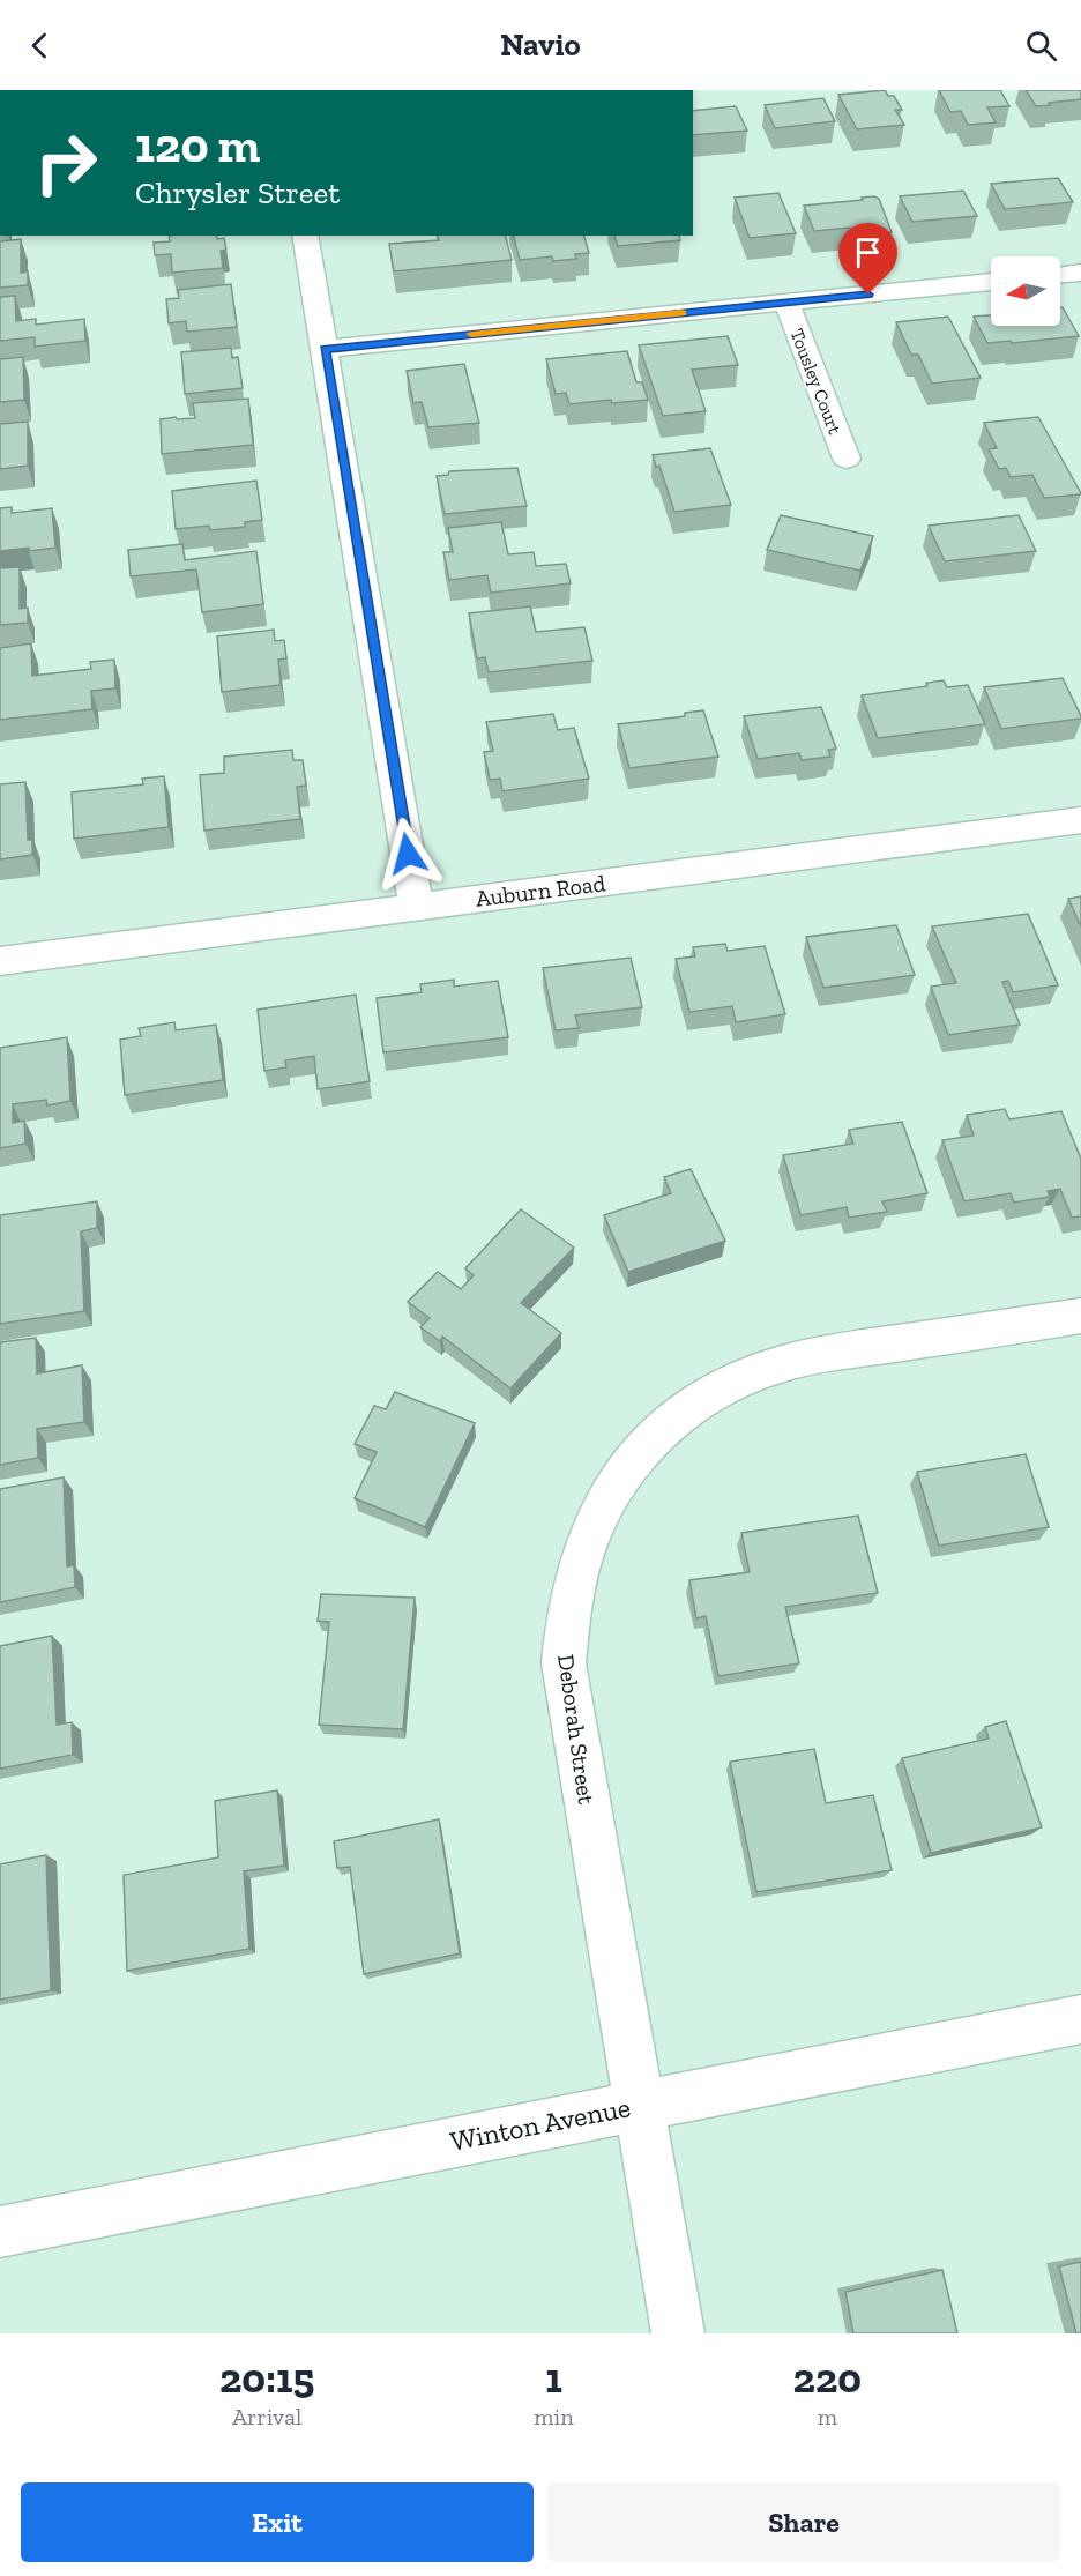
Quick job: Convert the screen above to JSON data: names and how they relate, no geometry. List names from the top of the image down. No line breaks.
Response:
{"streets":{"street":["Tousley Court","Auburn Road","Deborah Street","Winton Avenue"]},"crossings":[["Deborah Street","Winton Avenue"]],"north":"left","page":{"header":"Navio","turn":["120 m","Chrysler Street"],"eta":["20:15","Arrival","1","min","220","m"],"buttons":["Exit","Share"]}}
